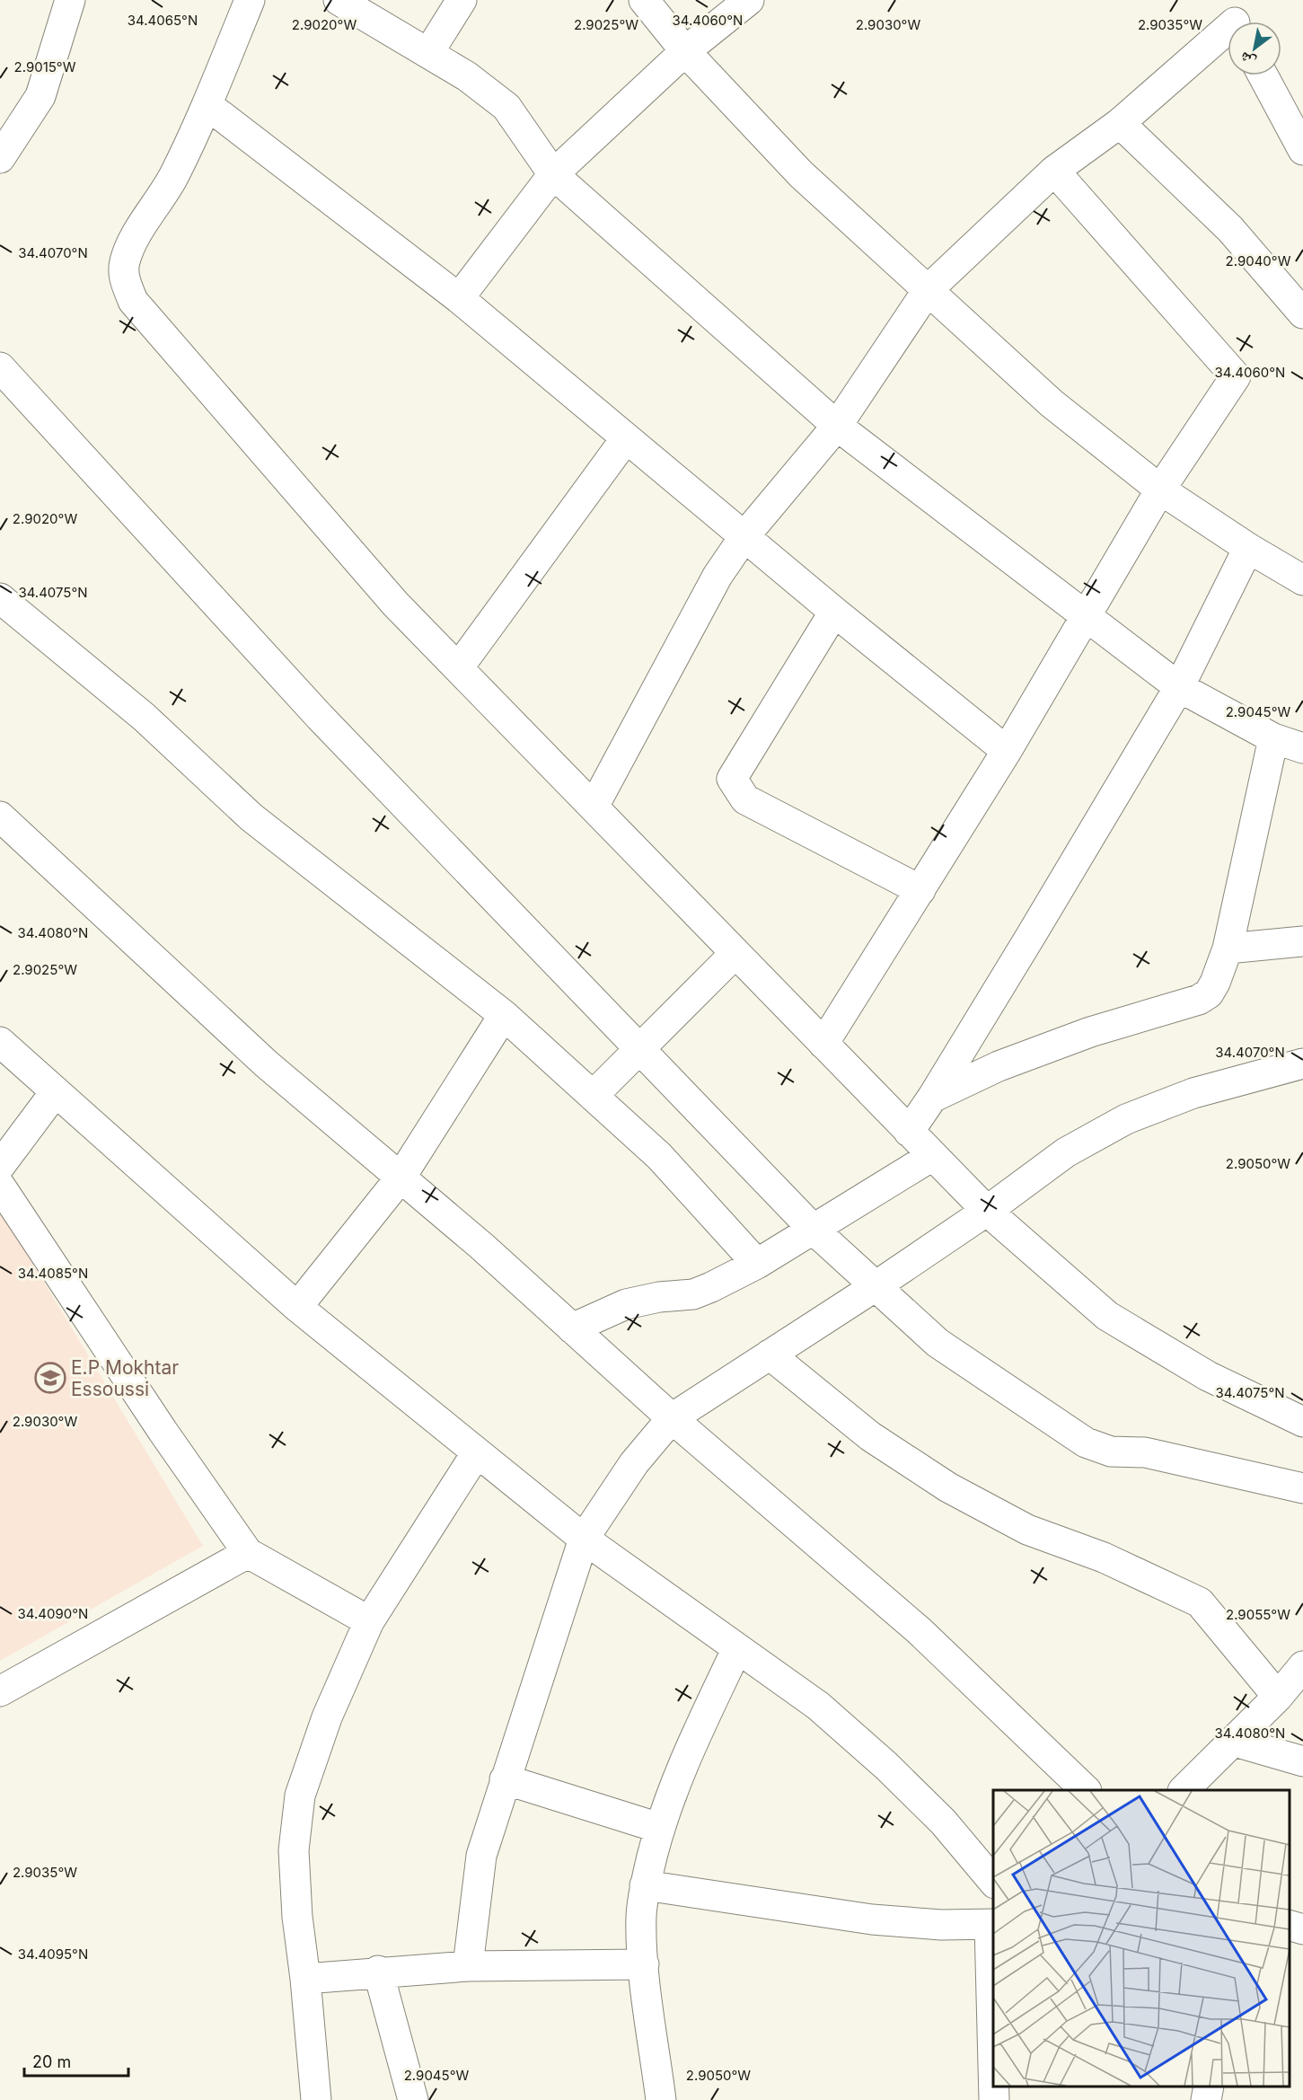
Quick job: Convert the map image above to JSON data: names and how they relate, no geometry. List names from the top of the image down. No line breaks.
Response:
{"places":{"school or university":["E.P Mokhtar Essoussi"]},"scale_bar":"20 m","north":"bottom left","coordinates":["34.4065°N","34.4060°N","2.9020°W","2.9025°W","2.9030°W","2.9035°W","2.9015°W","34.4070°N","2.9040°W","34.4075°N","2.9045°W","34.4080°N","2.9050°W","34.4085°N","34.4090°N","2.9055°W","34.4095°N"]}
